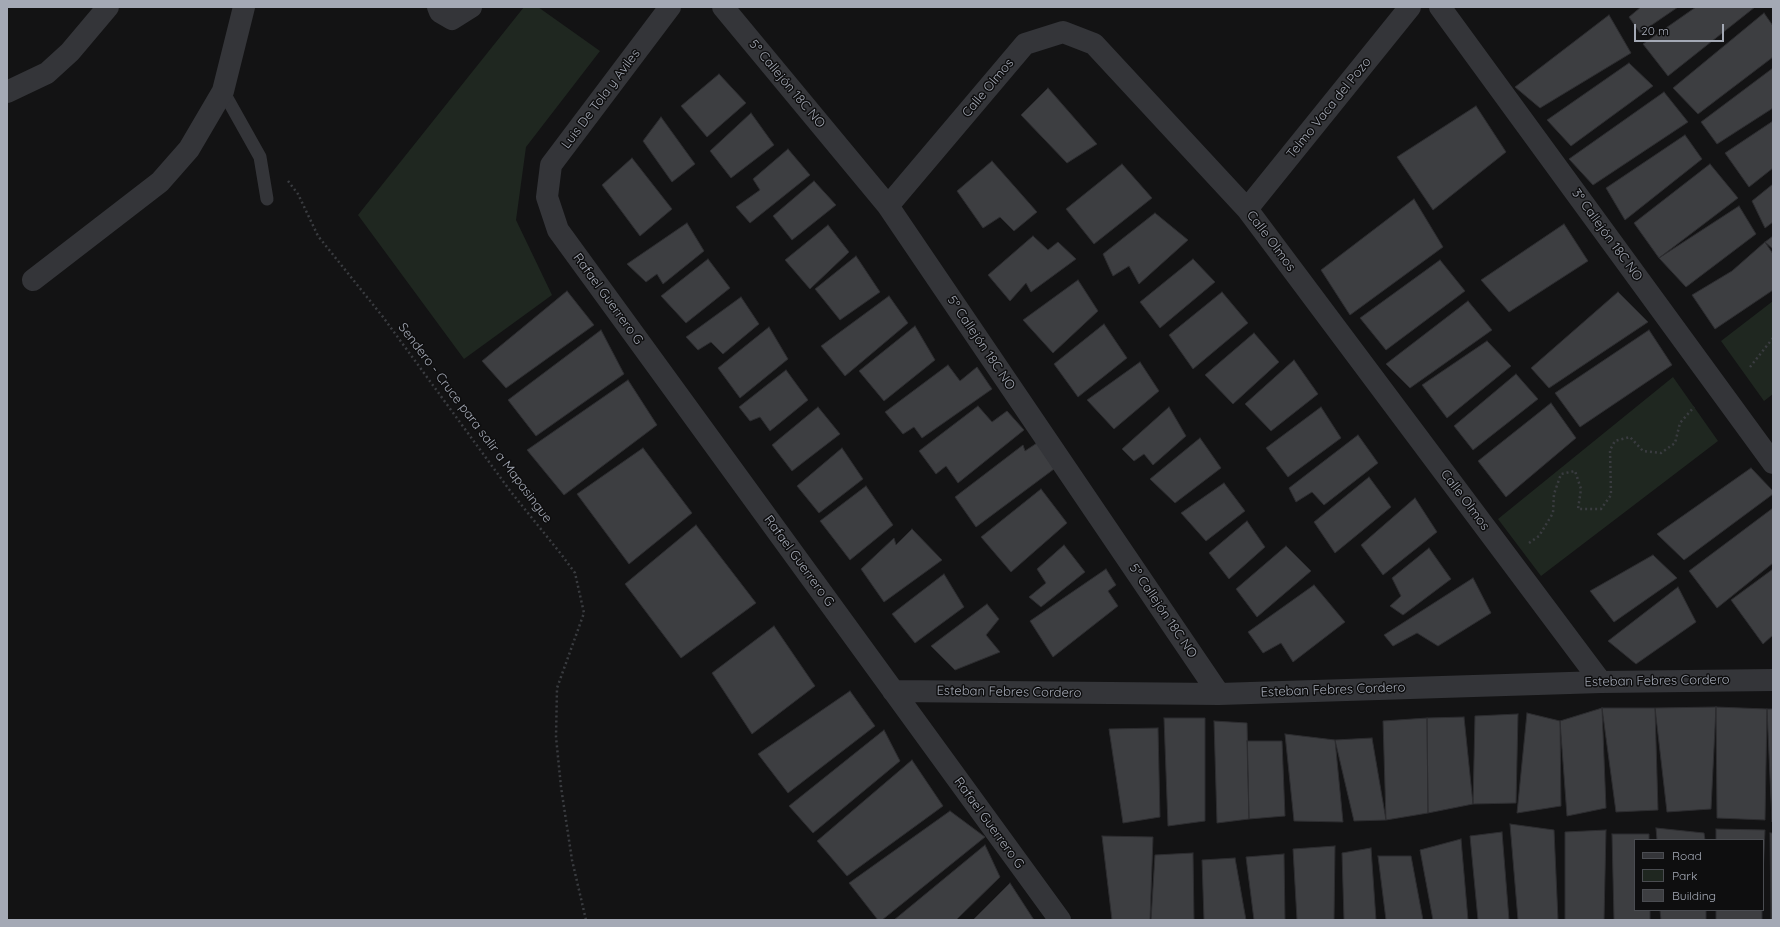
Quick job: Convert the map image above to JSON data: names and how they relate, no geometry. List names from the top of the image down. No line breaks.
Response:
{"streets":{"street":["5° Callejón 18C NO","Calle Olmos","Luis De Tola y Aviles","Telmo Vaca del Pozo","3° Callejón 18C NO","Rafael Guerrero G","Esteban Febres Cordero"],"path":["Sendero - Cruce para salir a Mapasingue"]},"crossings":[["5° Callejón 18C NO","Calle Olmos"],["5° Callejón 18C NO","Esteban Febres Cordero"],["Calle Olmos","Telmo Vaca del Pozo"],["Calle Olmos","Esteban Febres Cordero"],["Luis De Tola y Aviles","Rafael Guerrero G"],["Rafael Guerrero G","Esteban Febres Cordero"]],"legend":["Road","Park","Building"],"scale_bar":"20 m"}
